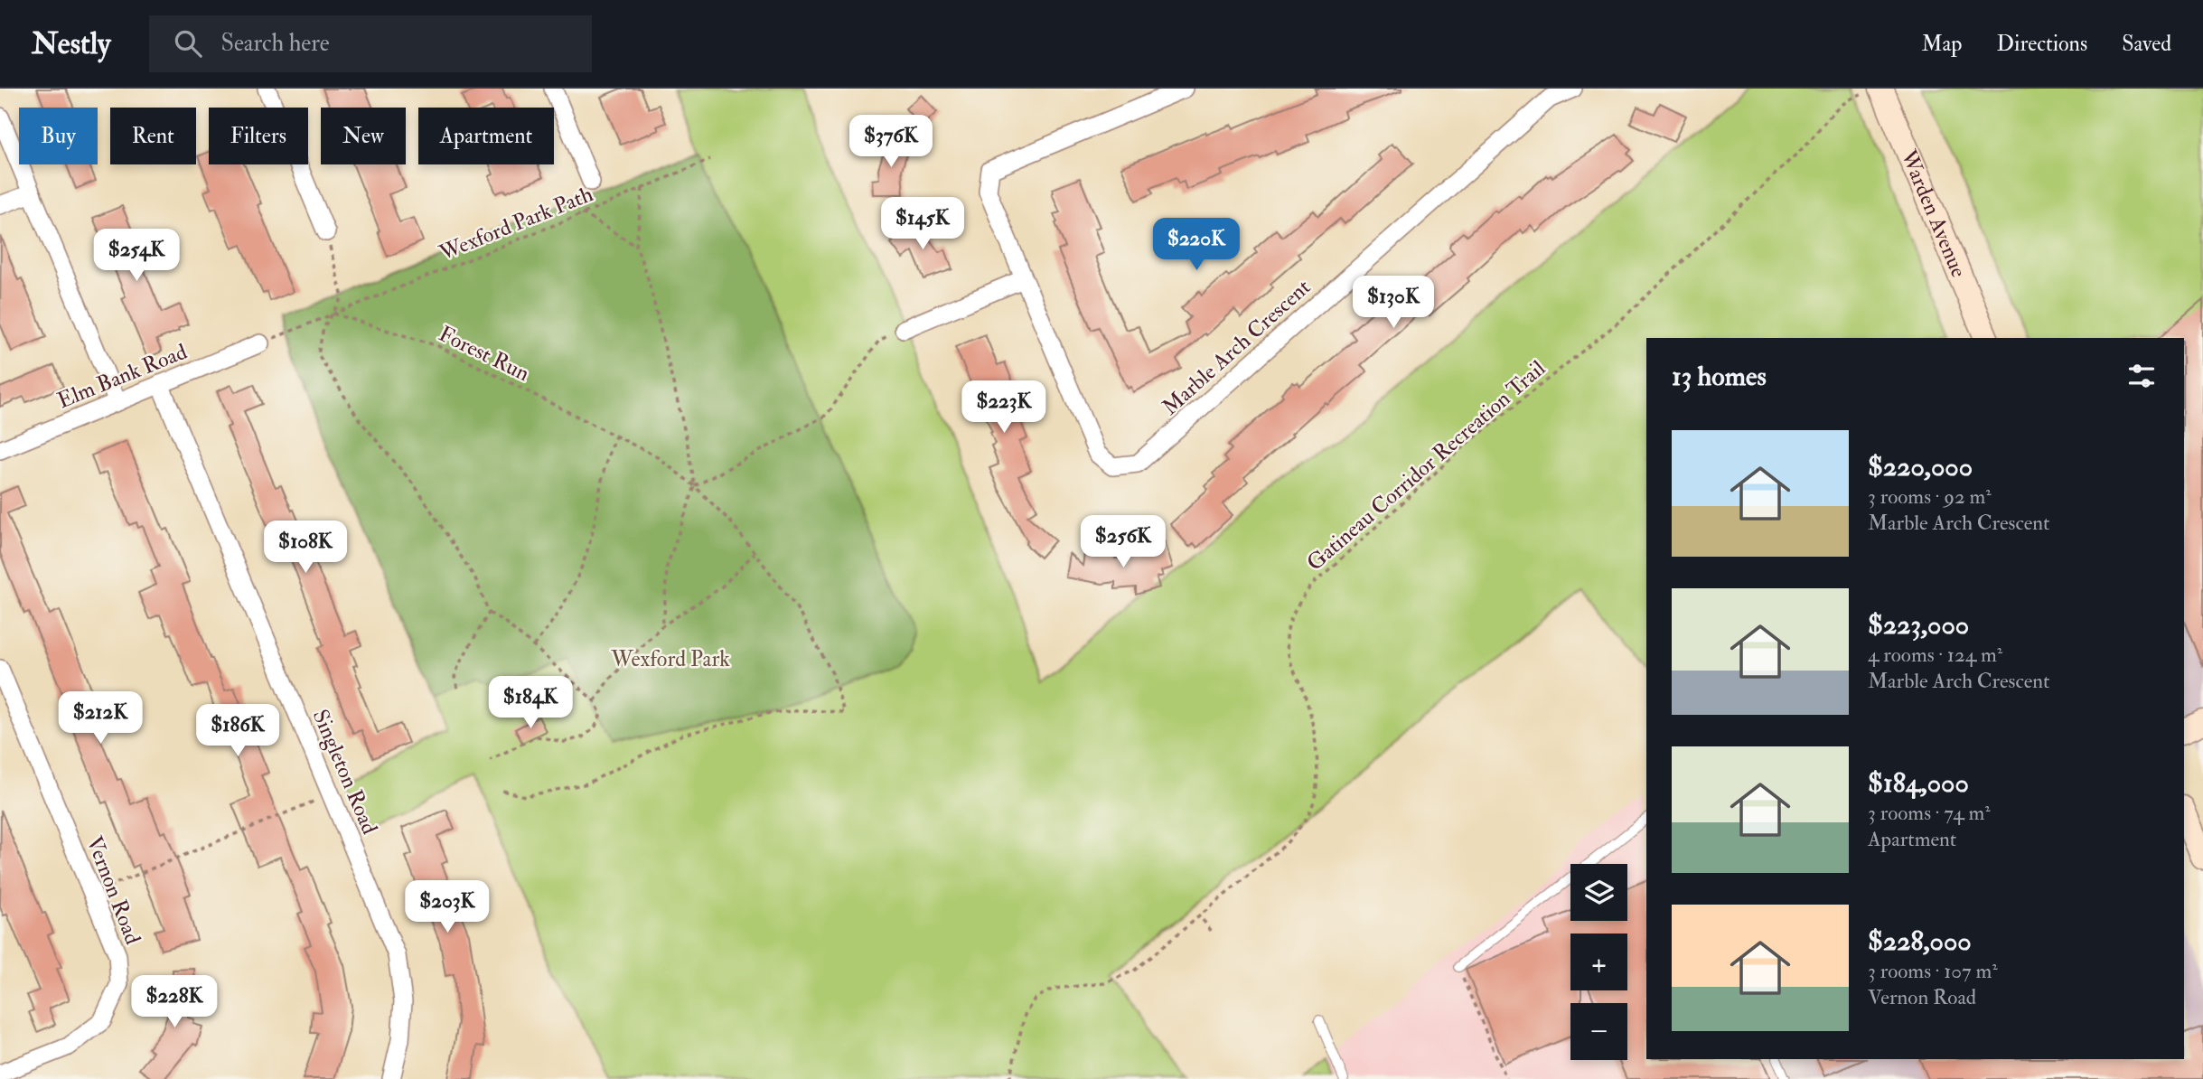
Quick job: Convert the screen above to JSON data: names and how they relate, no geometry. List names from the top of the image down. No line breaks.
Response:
{"streets":{"main road":["Warden Avenue"],"street":["Marble Arch Crescent","Elm Bank Road","Singleton Road","Vernon Road"],"path":["Wexford Park Path","Forest Run","Gatineau Corridor Recreation Trail"]},"crossings":[["Wexford Park Path","Forest Run"],["Wexford Park Path","Elm Bank Road"],["Elm Bank Road","Singleton Road"]],"parks":["Wexford Park"],"page":{"header":"Nestly","search":"Search here","nav":["Map","Directions","Saved"],"chip":["Buy","Rent","Filters","New","Apartment"],"price":["$376K","$145K","$220K","$254K","$130K","$223K","$256K","$108K","$184K","$212K","$186K","$203K","$228K"],"heading":"13 homes","list":[{"name":"$220,000","note":"3 rooms · 92 m² · Marble Arch Crescent"},{"name":"$223,000","note":"4 rooms · 124 m² · Marble Arch Crescent"},{"name":"$184,000","note":"3 rooms · 74 m² · Apartment"},{"name":"$228,000","note":"3 rooms · 107 m² · Vernon Road"}],"map_buttons":["+","−"]}}
